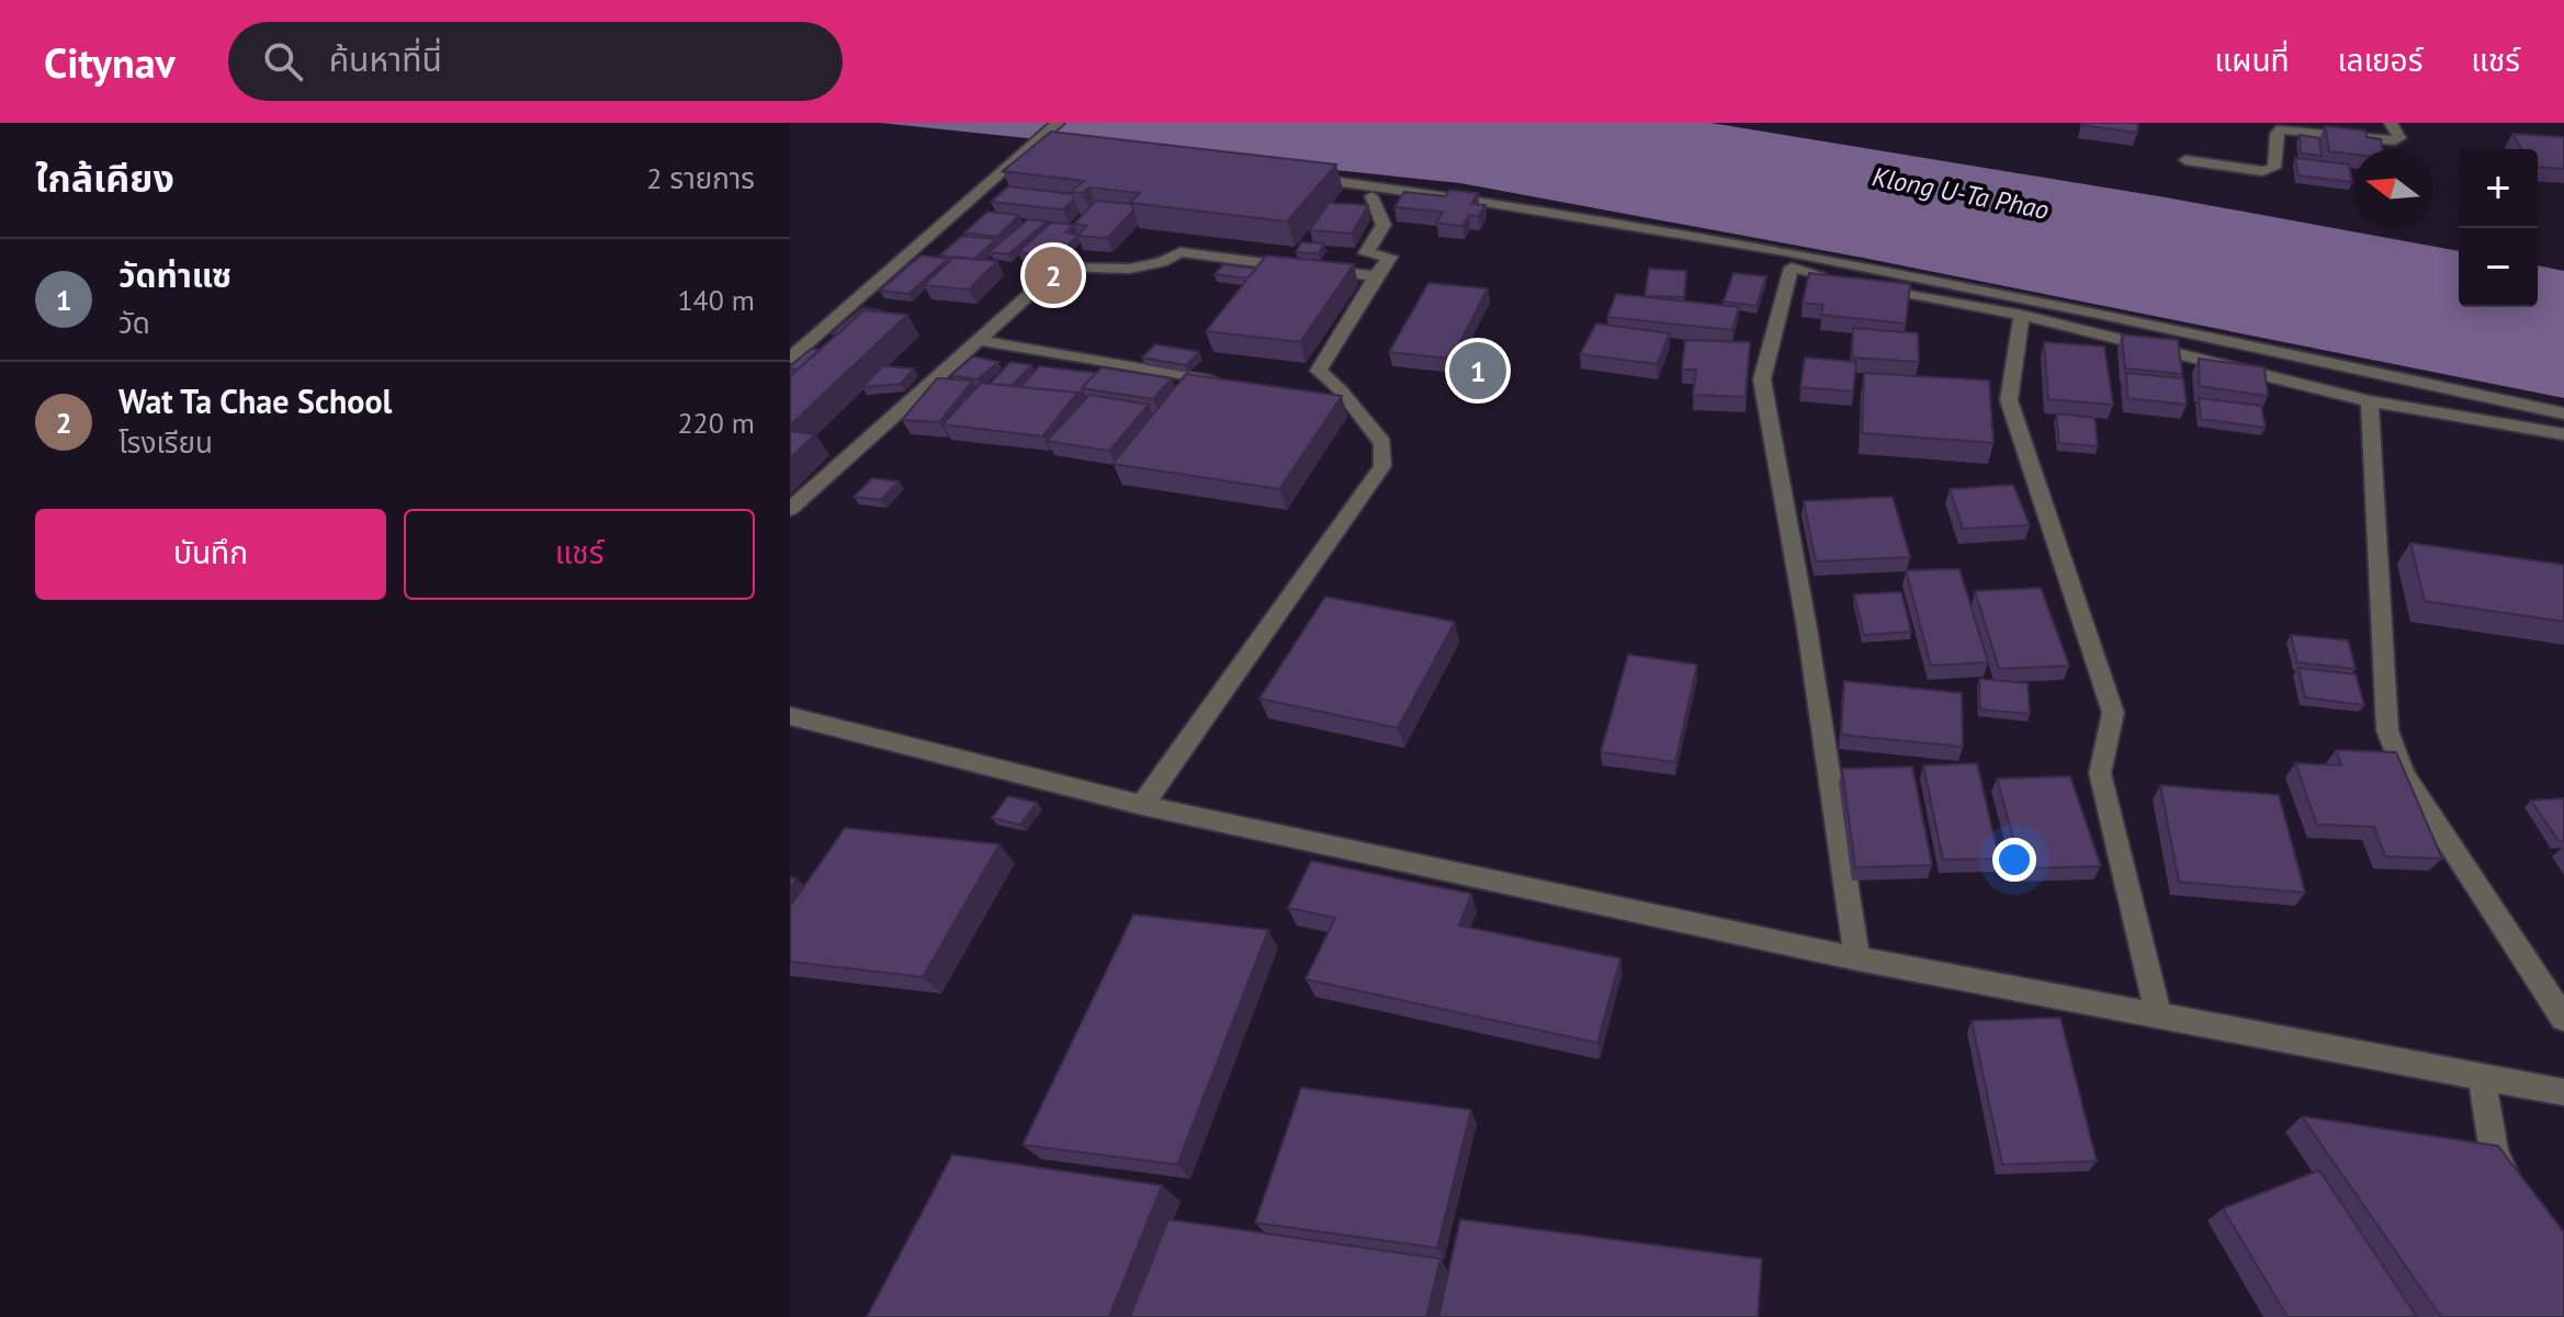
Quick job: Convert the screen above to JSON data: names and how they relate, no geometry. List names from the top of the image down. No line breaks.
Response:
{"water":["Klong U-Ta Phao"],"north":"left","page":{"header":"Citynav","search":"ค้นหาที่นี่","nav":["แผนที่","เลเยอร์","แชร์"],"heading":["ใกล้เคียง","2 รายการ"],"map_buttons":["+","−"],"list":[{"mark":"1","name":"วัดท่าแซ","note":"วัด","value":"140 m"},{"mark":"2","name":"Wat Ta Chae School","note":"โรงเรียน","value":"220 m"}],"pins":["2","1"],"buttons":["บันทึก","แชร์"]}}
